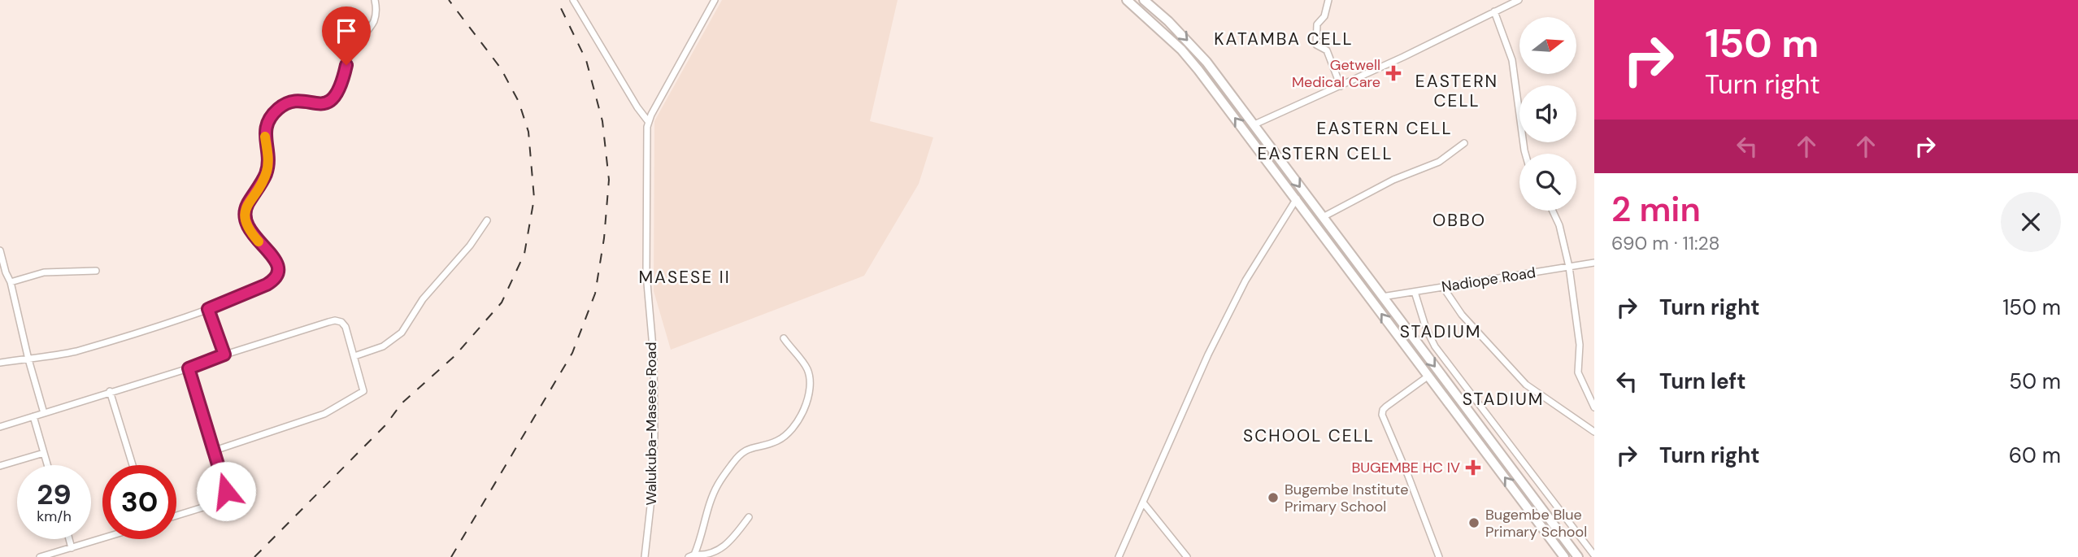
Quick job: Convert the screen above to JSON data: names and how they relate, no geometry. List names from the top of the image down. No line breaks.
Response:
{"streets":{"street":["Nadiope Road","Walukuba-Masese Road"]},"districts":["KATAMBA CELL","EASTERN CELL","EASTERN CELL","EASTERN CELL","OBBO","MASESE II","STADIUM","STADIUM","SCHOOL CELL"],"places":{"health":["Getwell Medical Care","BUGEMBE HC IV"],"other":["Bugembe Institute Primary School","Bugembe Blue Primary School"]},"north":"right","page":{"turn":["150 m","Turn right"],"heading":["2 min","690 m · 11:28"],"list":[{"name":"Turn right","value":"150 m"},{"name":"Turn left","value":"50 m"},{"name":"Turn right","value":"60 m"}],"speed":"29 km/h","limit":"30"}}
